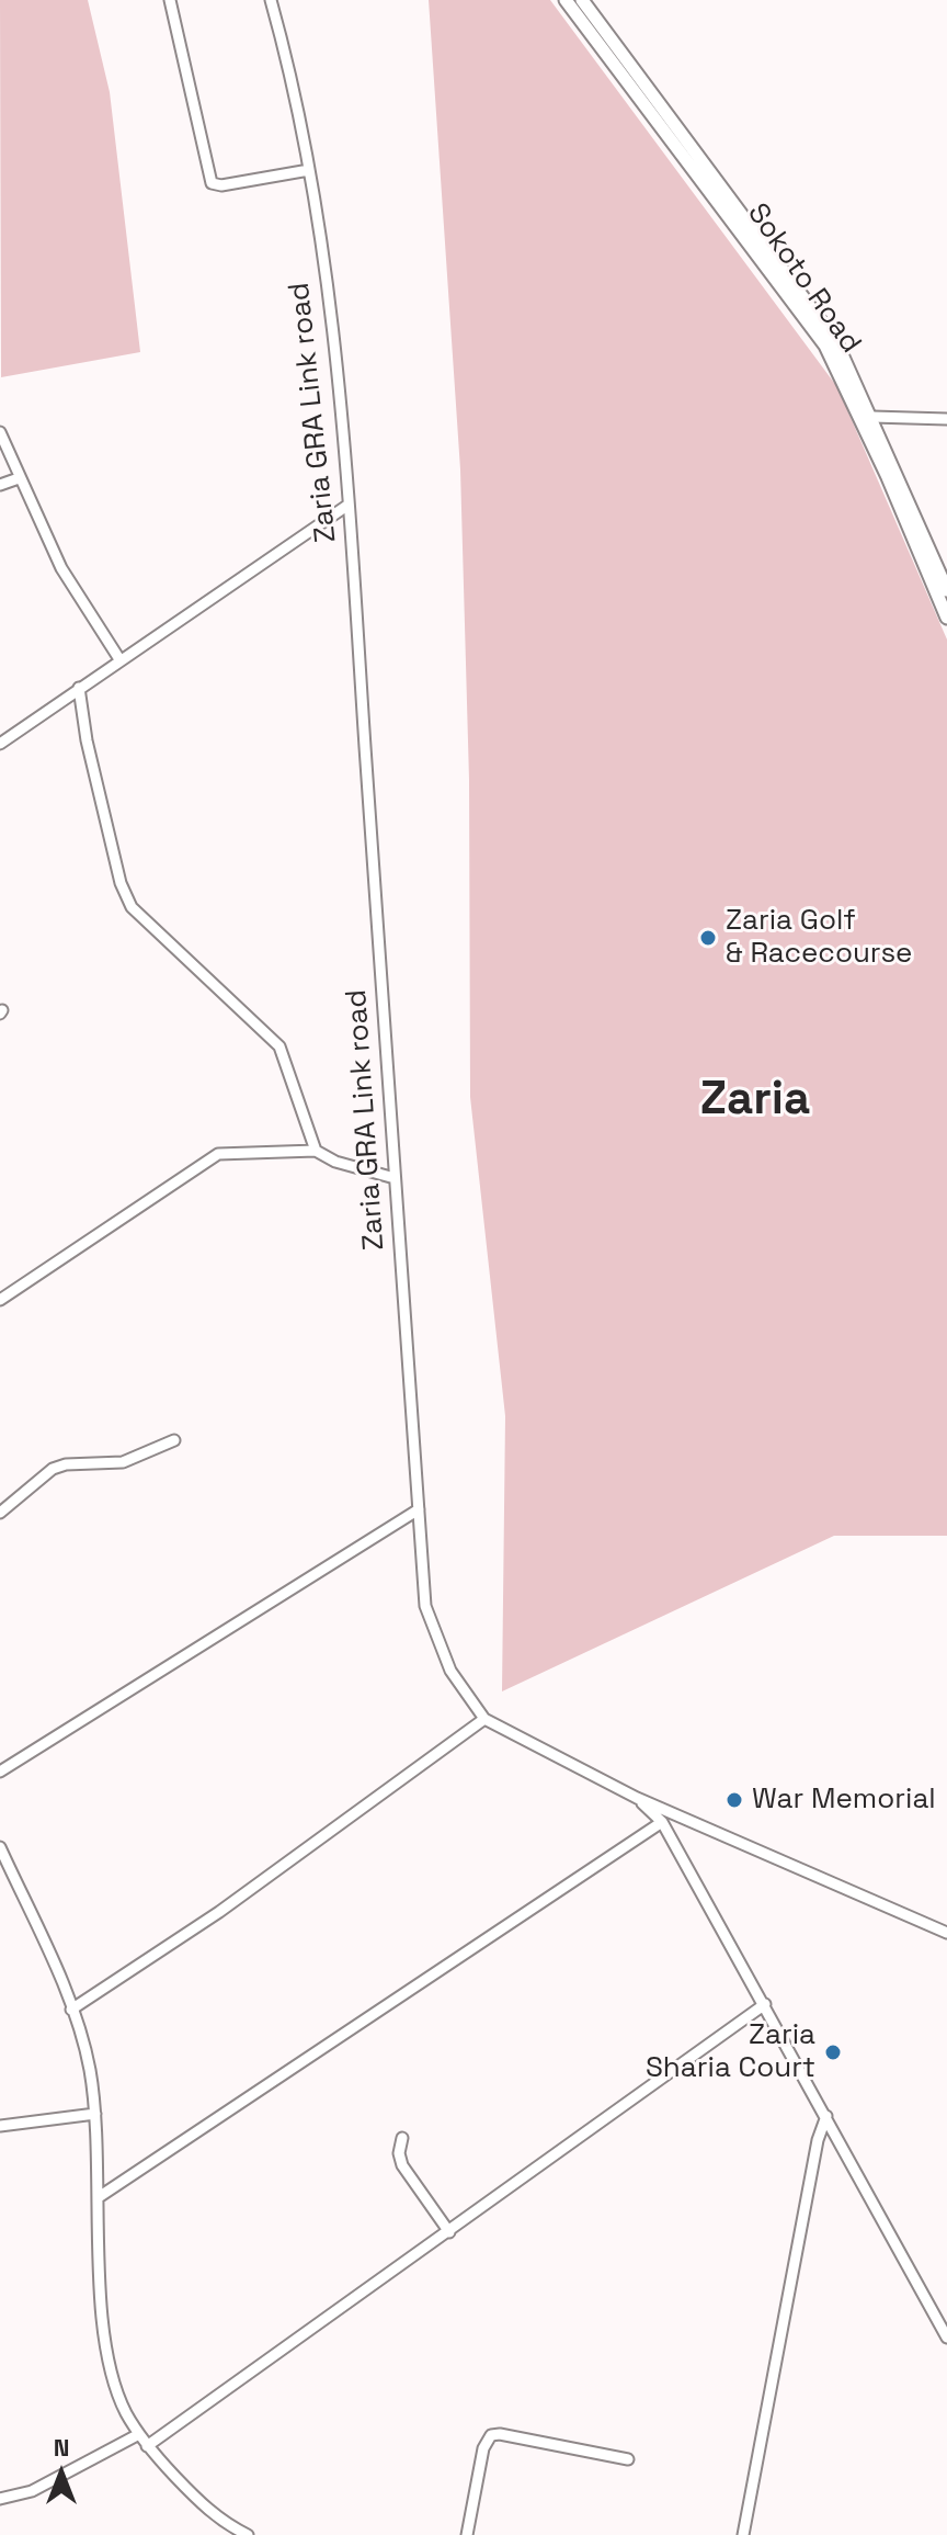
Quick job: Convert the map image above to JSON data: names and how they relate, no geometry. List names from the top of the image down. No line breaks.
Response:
{"streets":{"main road":["Sokoto Road"],"street":["Zaria GRA Link road"]},"districts":["Zaria"],"places":["Zaria Golf & Racecourse","War Memorial","Zaria Sharia Court"],"north":"top"}
